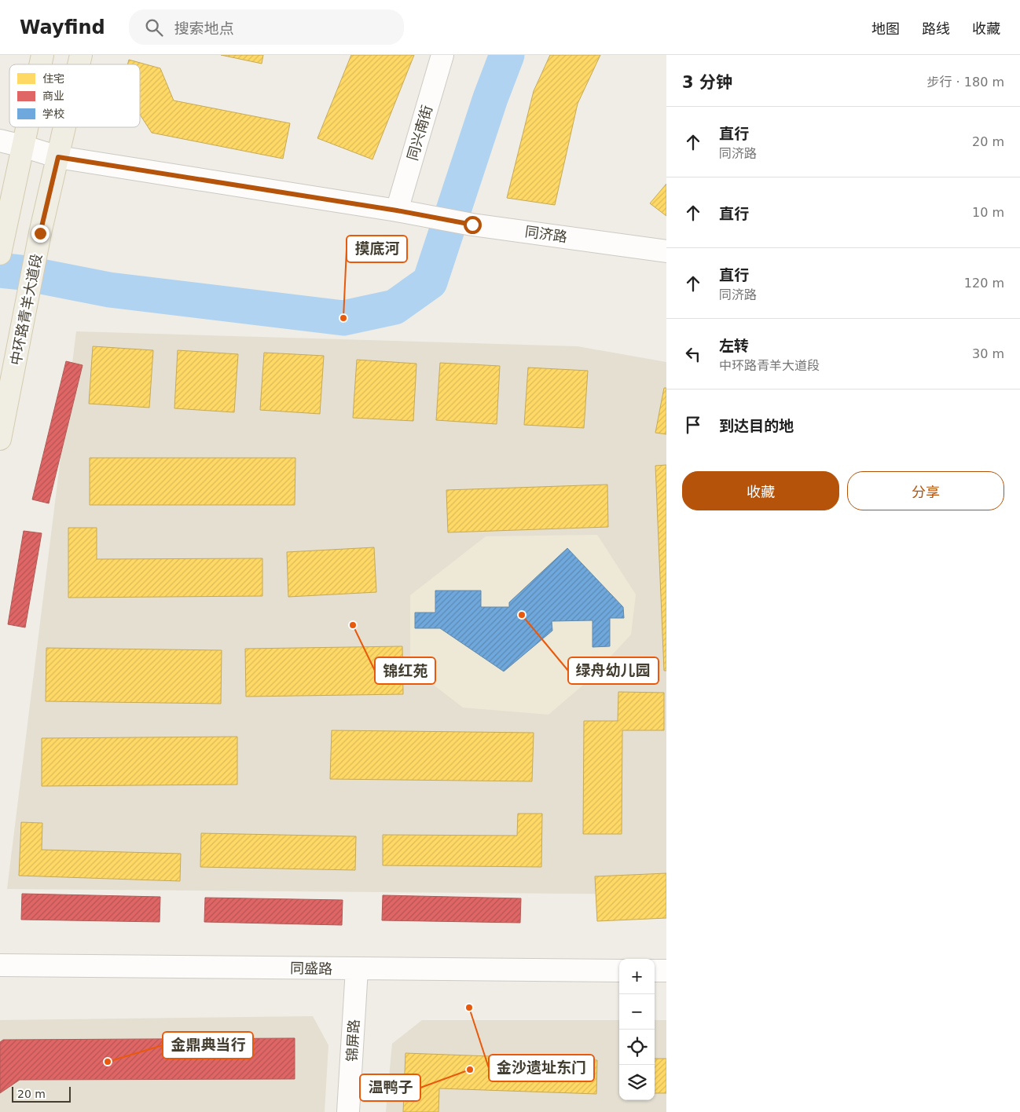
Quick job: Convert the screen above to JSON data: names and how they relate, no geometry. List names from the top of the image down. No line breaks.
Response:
{"streets":{"main road":["中环路青羊大道段"],"street":["同兴南街","同济路","同盛路","锦屏路"]},"crossings":[["同兴南街","同济路"],["同盛路","锦屏路"]],"places":["摸底河","绿舟幼儿园","锦红苑","金沙遗址东门","金鼎典当行","温鸭子"],"legend":["住宅","商业","学校"],"scale_bar":"20 m","page":{"header":"Wayfind","search":"搜索地点","nav":["地图","路线","收藏"],"heading":["3 分钟","步行 · 180 m"],"list":[["直行","同济路","20 m"],["直行","10 m"],["直行","同济路","120 m"],["左转","中环路青羊大道段","30 m"],"到达目的地"],"buttons":["收藏","分享"],"map_buttons":["+","−"],"scale":"20 m"}}
